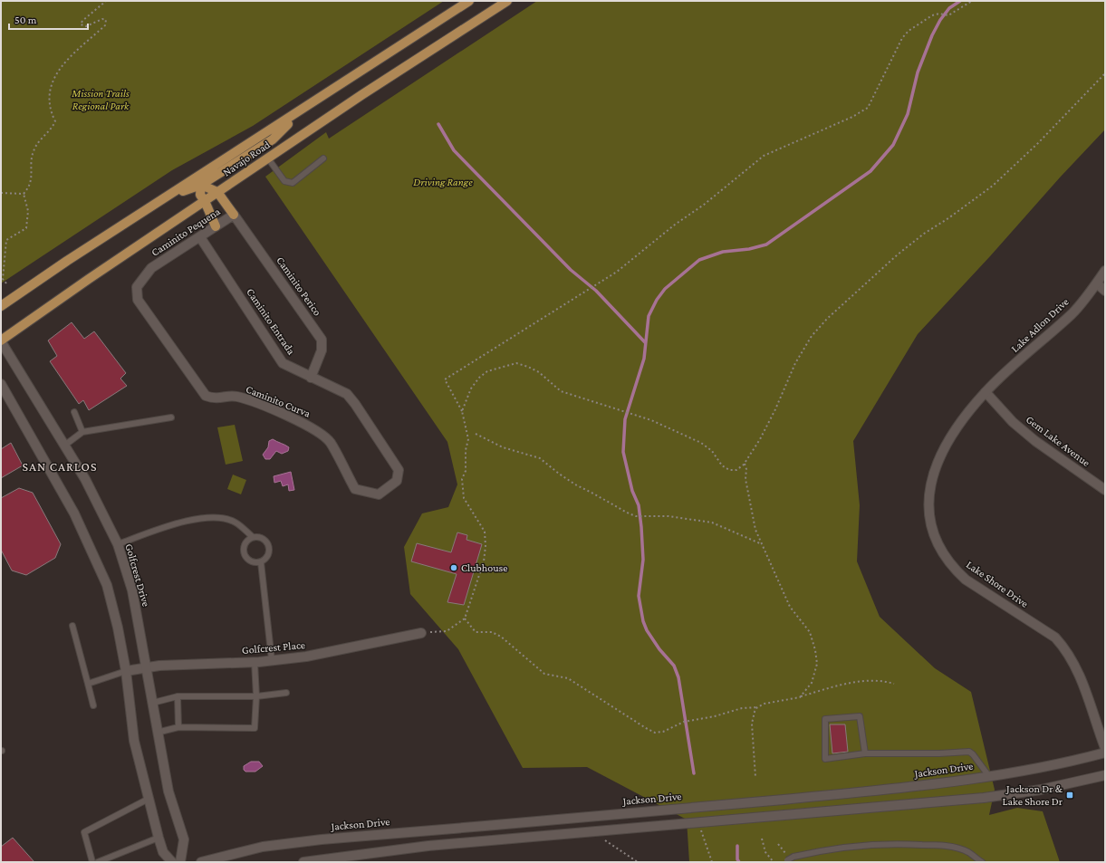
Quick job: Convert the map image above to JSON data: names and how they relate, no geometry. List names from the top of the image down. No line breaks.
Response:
{"streets":{"main road":["Navajo Road","Caminito Pequena","Caminito Perico","Caminito Entrada","Lake Adlon Drive","Caminito Curva","Gem Lake Avenue","Golfcrest Drive","Lake Shore Drive","Golfcrest Place","Jackson Drive"]},"crossings":[["Navajo Road","Golfcrest Drive"],["Caminito Pequena","Caminito Perico"],["Caminito Pequena","Caminito Entrada"],["Caminito Pequena","Caminito Curva"],["Caminito Perico","Caminito Entrada"],["Caminito Entrada","Caminito Curva"],["Lake Adlon Drive","Gem Lake Avenue"],["Lake Adlon Drive","Lake Shore Drive"],["Gem Lake Avenue","Lake Shore Drive"],["Golfcrest Drive","Golfcrest Place"]],"districts":["SAN CARLOS"],"parks":["Mission Trails Regional Park","Driving Range"],"places":{"other":["Clubhouse"],"transit":["Jackson Dr & Lake Shore Dr"]},"scale_bar":"50 m"}
